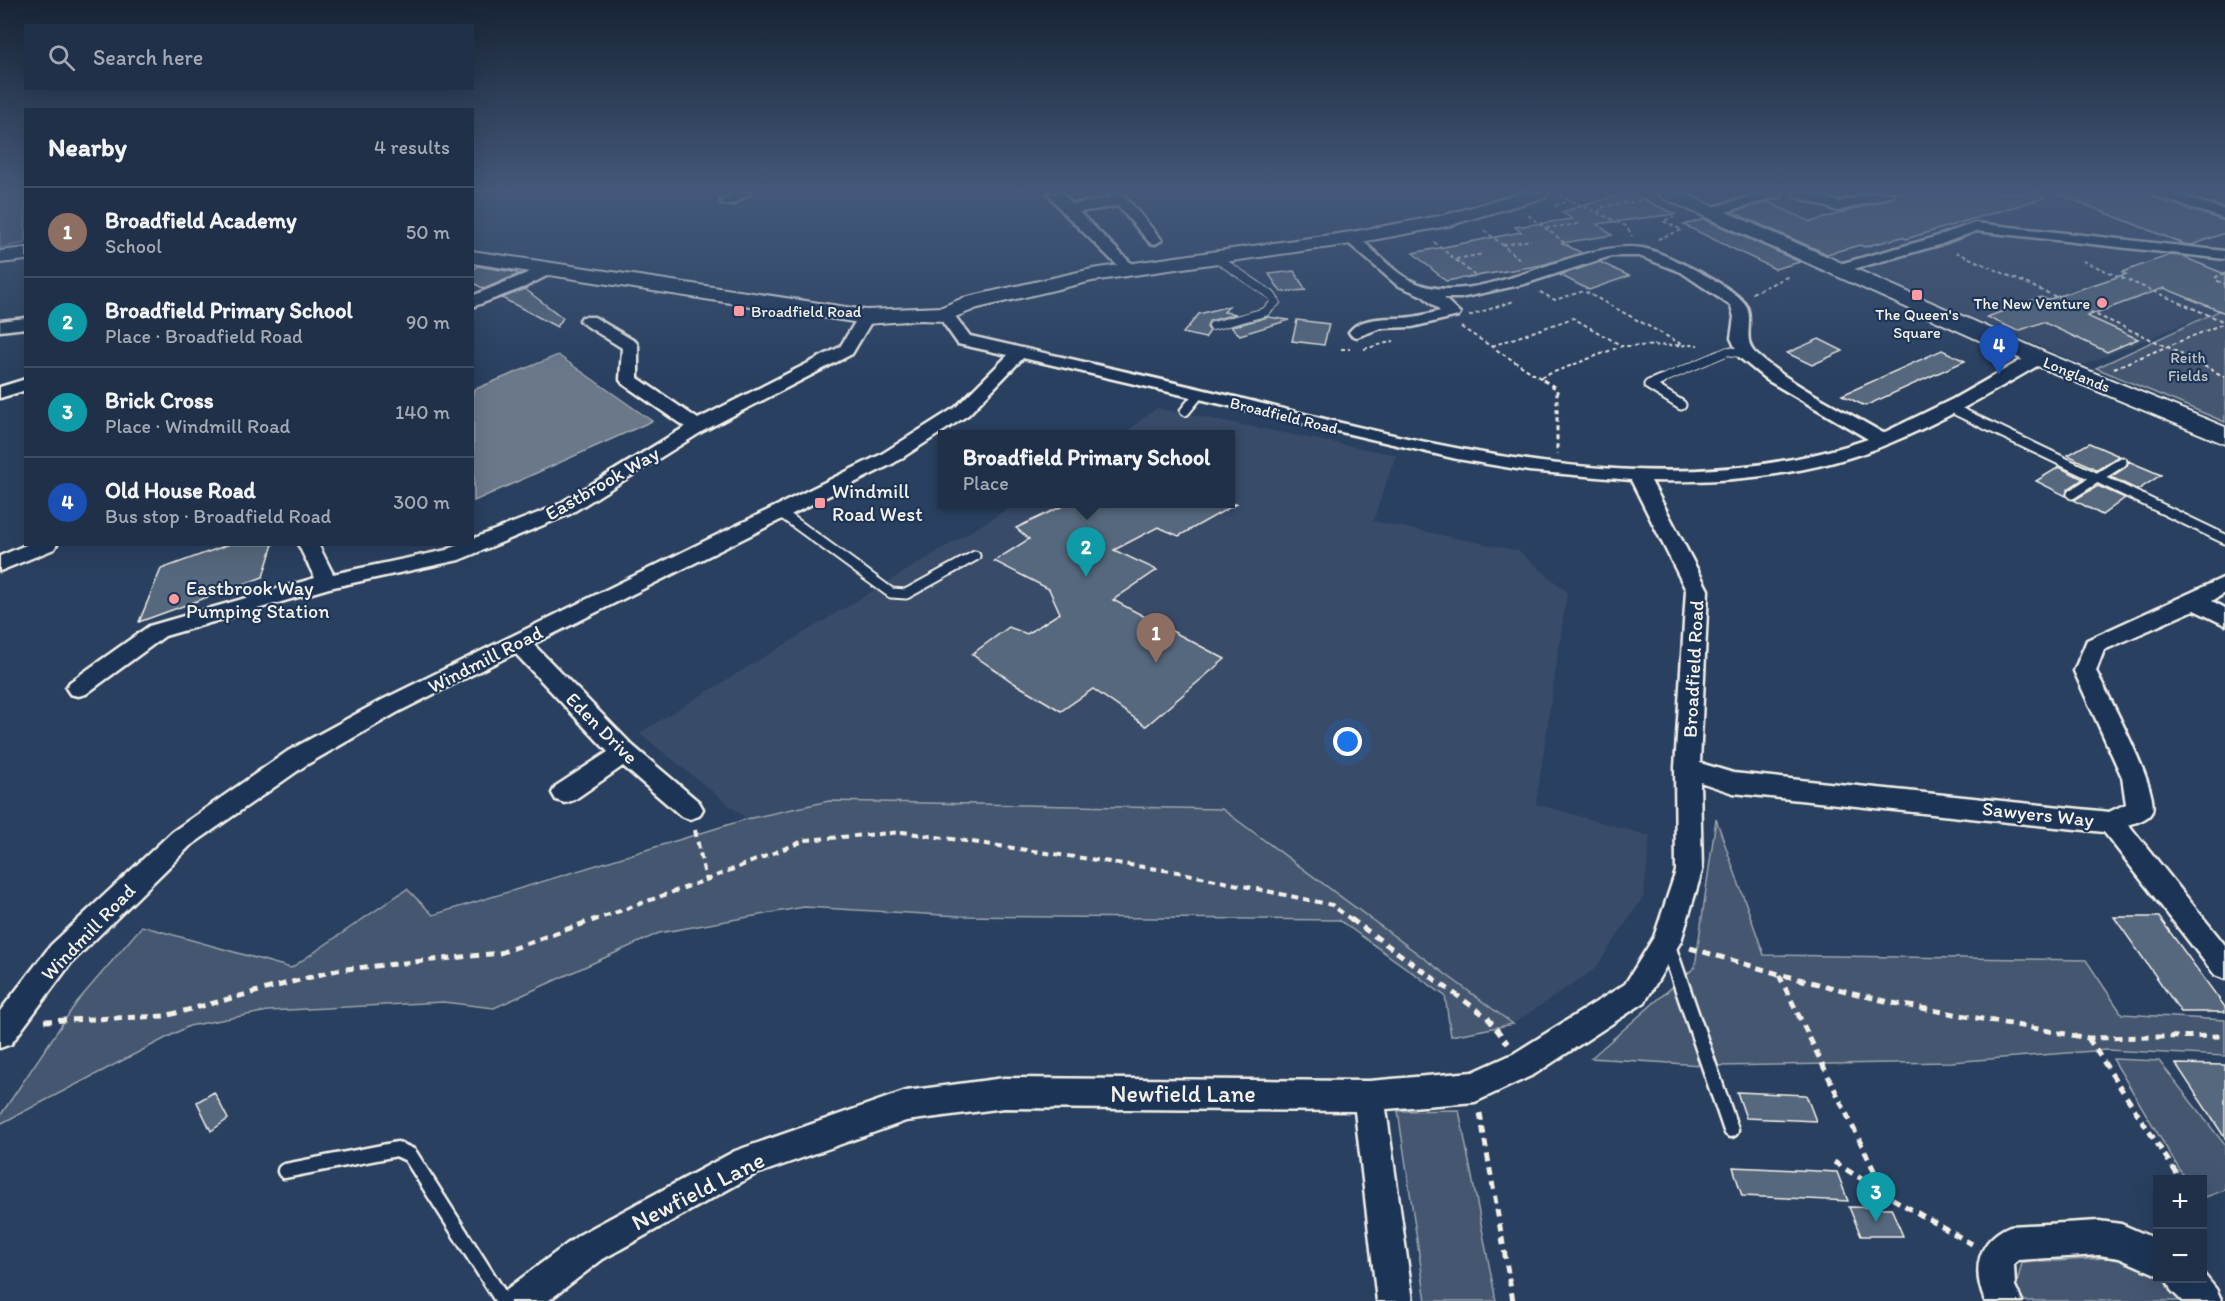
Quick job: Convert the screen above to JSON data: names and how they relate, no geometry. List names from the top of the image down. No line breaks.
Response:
{"streets":{"street":["Longlands","Broadfield Road","Eastbrook Way","Windmill Road","Eden Drive","Sawyers Way","Newfield Lane"]},"crossings":[["Longlands","Broadfield Road"],["Broadfield Road","Windmill Road"],["Broadfield Road","Sawyers Way"],["Broadfield Road","Newfield Lane"],["Windmill Road","Eden Drive"],["Sawyers Way","Newfield Lane"]],"parks":["Reith Fields"],"places":{"transit":["The Queen's Square","Broadfield Road","Windmill Road West"],"other":["The New Venture","Eastbrook Way Pumping Station"]},"page":{"search":"Search here","heading":["Nearby","4 results"],"list":[{"mark":"1","name":"Broadfield Academy","note":"School","value":"50 m"},{"mark":"2","name":"Broadfield Primary School","note":"Place · Broadfield Road","value":"90 m"},{"mark":"3","name":"Brick Cross","note":"Place · Windmill Road","value":"140 m"},{"mark":"4","name":"Old House Road","note":"Bus stop · Broadfield Road","value":"300 m"}],"pins":["4","2","1","3"],"popup":["Broadfield Primary School","Place"],"map_buttons":["+","−"]}}
